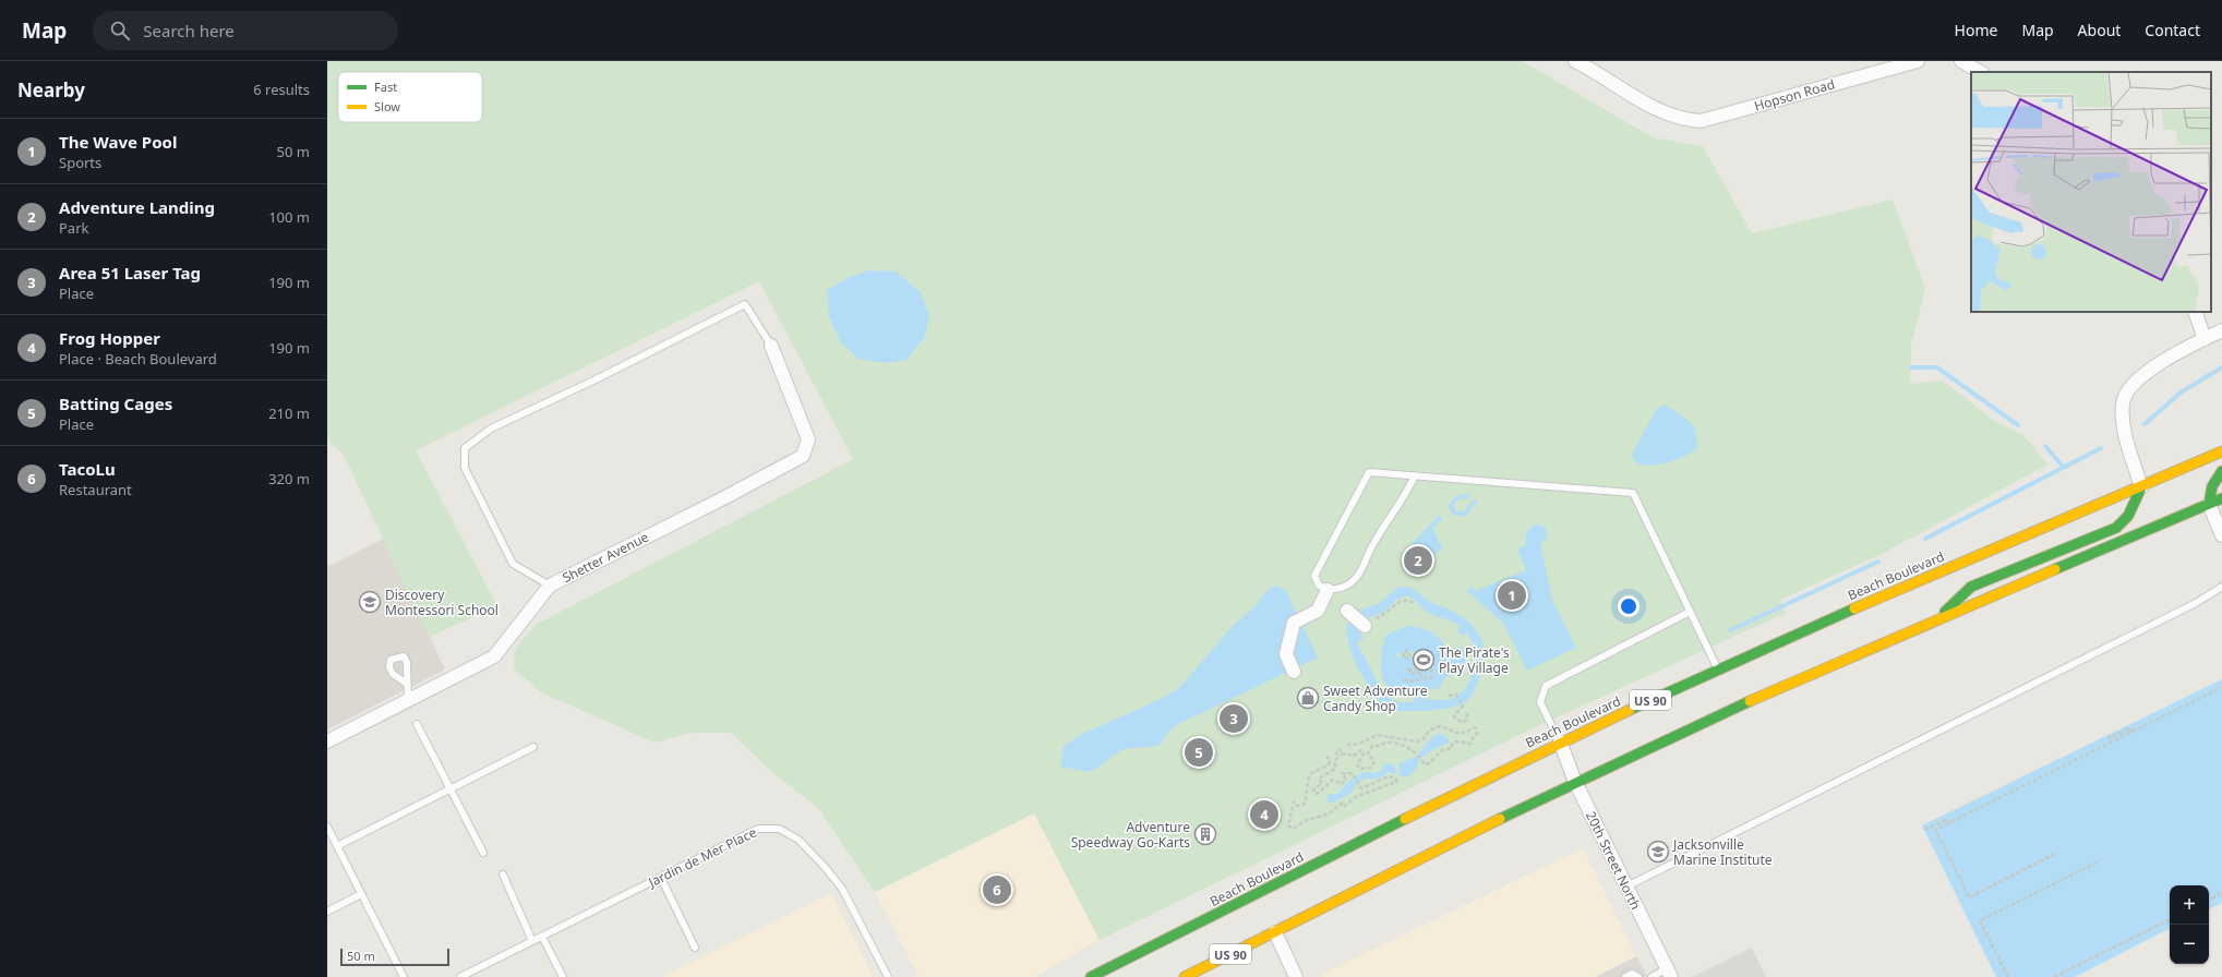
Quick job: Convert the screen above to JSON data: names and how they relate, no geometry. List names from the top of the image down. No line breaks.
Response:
{"streets":{"highway":["Beach Boulevard","US 90"],"street":["Hopson Road","Shetter Avenue","20th Street North"],"lane":["Jardin de Mer Place"]},"crossings":[["Beach Boulevard","20th Street North"],["US 90","20th Street North"]],"places":{"school or university":["Discovery Montessori School","Jacksonville Marine Institute"],"sports":["The Pirate's Play Village"],"shop":["Sweet Adventure Candy Shop"],"building":["Adventure Speedway Go-Karts"]},"legend":["Fast","Slow"],"scale_bar":"50 m","page":{"header":"Map","search":"Search here","nav":["Home","Map","About","Contact"],"heading":["Nearby","6 results"],"list":[{"mark":"1","name":"The Wave Pool","note":"Sports","value":"50 m"},{"mark":"2","name":"Adventure Landing","note":"Park","value":"100 m"},{"mark":"3","name":"Area 51 Laser Tag","note":"Place","value":"190 m"},{"mark":"4","name":"Frog Hopper","note":"Place · Beach Boulevard","value":"190 m"},{"mark":"5","name":"Batting Cages","note":"Place","value":"210 m"},{"mark":"6","name":"TacoLu","note":"Restaurant","value":"320 m"}],"pins":["2","1","3","5","4","6"],"map_buttons":["+","−"],"scale":"50 m"}}
